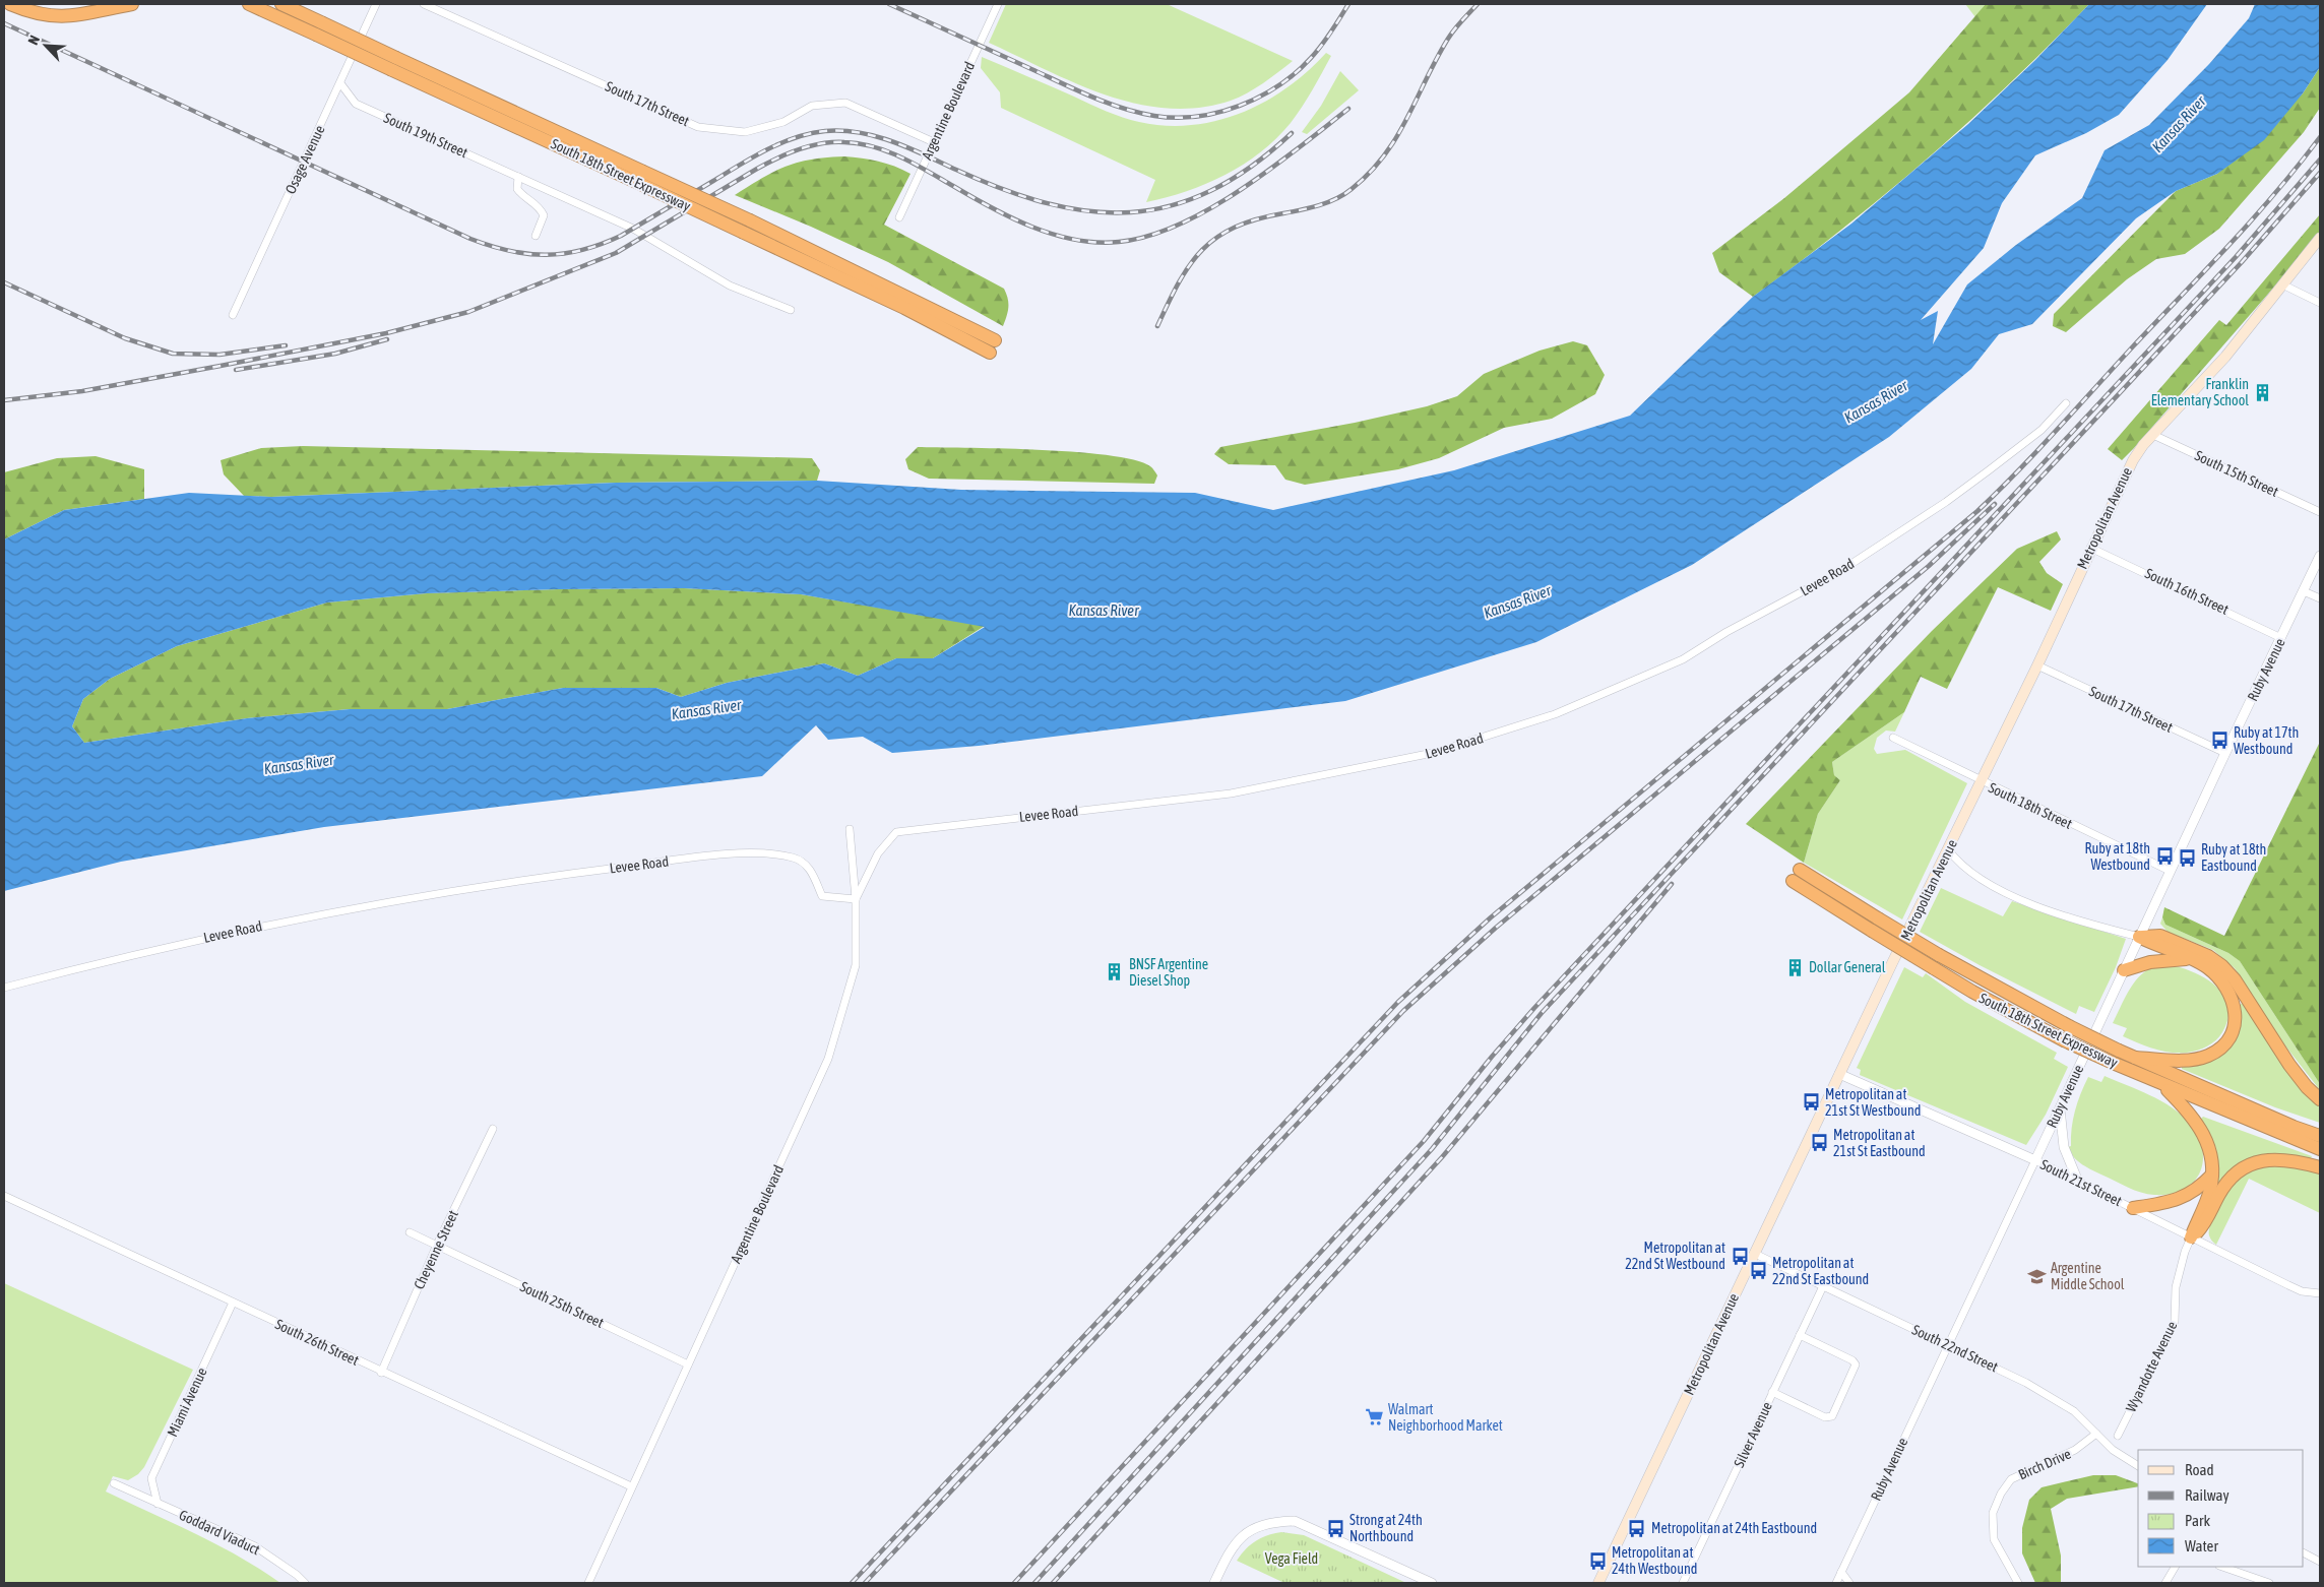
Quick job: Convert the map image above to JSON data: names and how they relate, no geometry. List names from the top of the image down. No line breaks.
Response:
{"streets":{"highway":["South 18th Street Expressway"],"main road":["Metropolitan Avenue"],"street":["South 17th Street","Argentine Boulevard","South 19th Street","Osage Avenue","South 15th Street","Levee Road","South 16th Street","Ruby Avenue","South 18th Street","South 21st Street","Cheyenne Street","South 25th Street","South 26th Street","South 22nd Street","Wyandotte Avenue","Miami Avenue","Silver Avenue","Birch Drive","Goddard Viaduct"]},"crossings":[["South 17th Street","Argentine Boulevard"],["South 17th Street","Metropolitan Avenue"],["South 17th Street","Ruby Avenue"],["Argentine Boulevard","Levee Road"],["Argentine Boulevard","South 25th Street"],["Argentine Boulevard","South 26th Street"],["South 19th Street","Osage Avenue"],["South 15th Street","Metropolitan Avenue"],["Metropolitan Avenue","South 16th Street"],["Metropolitan Avenue","South 18th Street"],["Metropolitan Avenue","South 21st Street"],["Metropolitan Avenue","South 22nd Street"],["South 16th Street","Ruby Avenue"],["Ruby Avenue","South 18th Street"],["Ruby Avenue","South 21st Street"],["Ruby Avenue","South 22nd Street"],["South 21st Street","Wyandotte Avenue"],["Cheyenne Street","South 25th Street"],["Cheyenne Street","South 26th Street"],["South 26th Street","Miami Avenue"],["South 22nd Street","Silver Avenue"],["South 22nd Street","Birch Drive"],["Miami Avenue","Goddard Viaduct"]],"water":["Kansas River"],"parks":["Vega Field"],"places":{"building":["Franklin Elementary School","Dollar General","BNSF Argentine Diesel Shop"],"bus stop":["Ruby at 17th Westbound","Ruby at 18th Westbound","Ruby at 18th Eastbound","Metropolitan at 21st St Westbound","Metropolitan at 21st St Eastbound","Metropolitan at 22nd St Westbound","Metropolitan at 22nd St Eastbound","Strong at 24th Northbound","Metropolitan at 24th Eastbound","Metropolitan at 24th Westbound"],"school or university":["Argentine Middle School"],"supermarket":["Walmart Neighborhood Market"]},"legend":["Road","Railway","Park","Water"],"north":"top left"}
